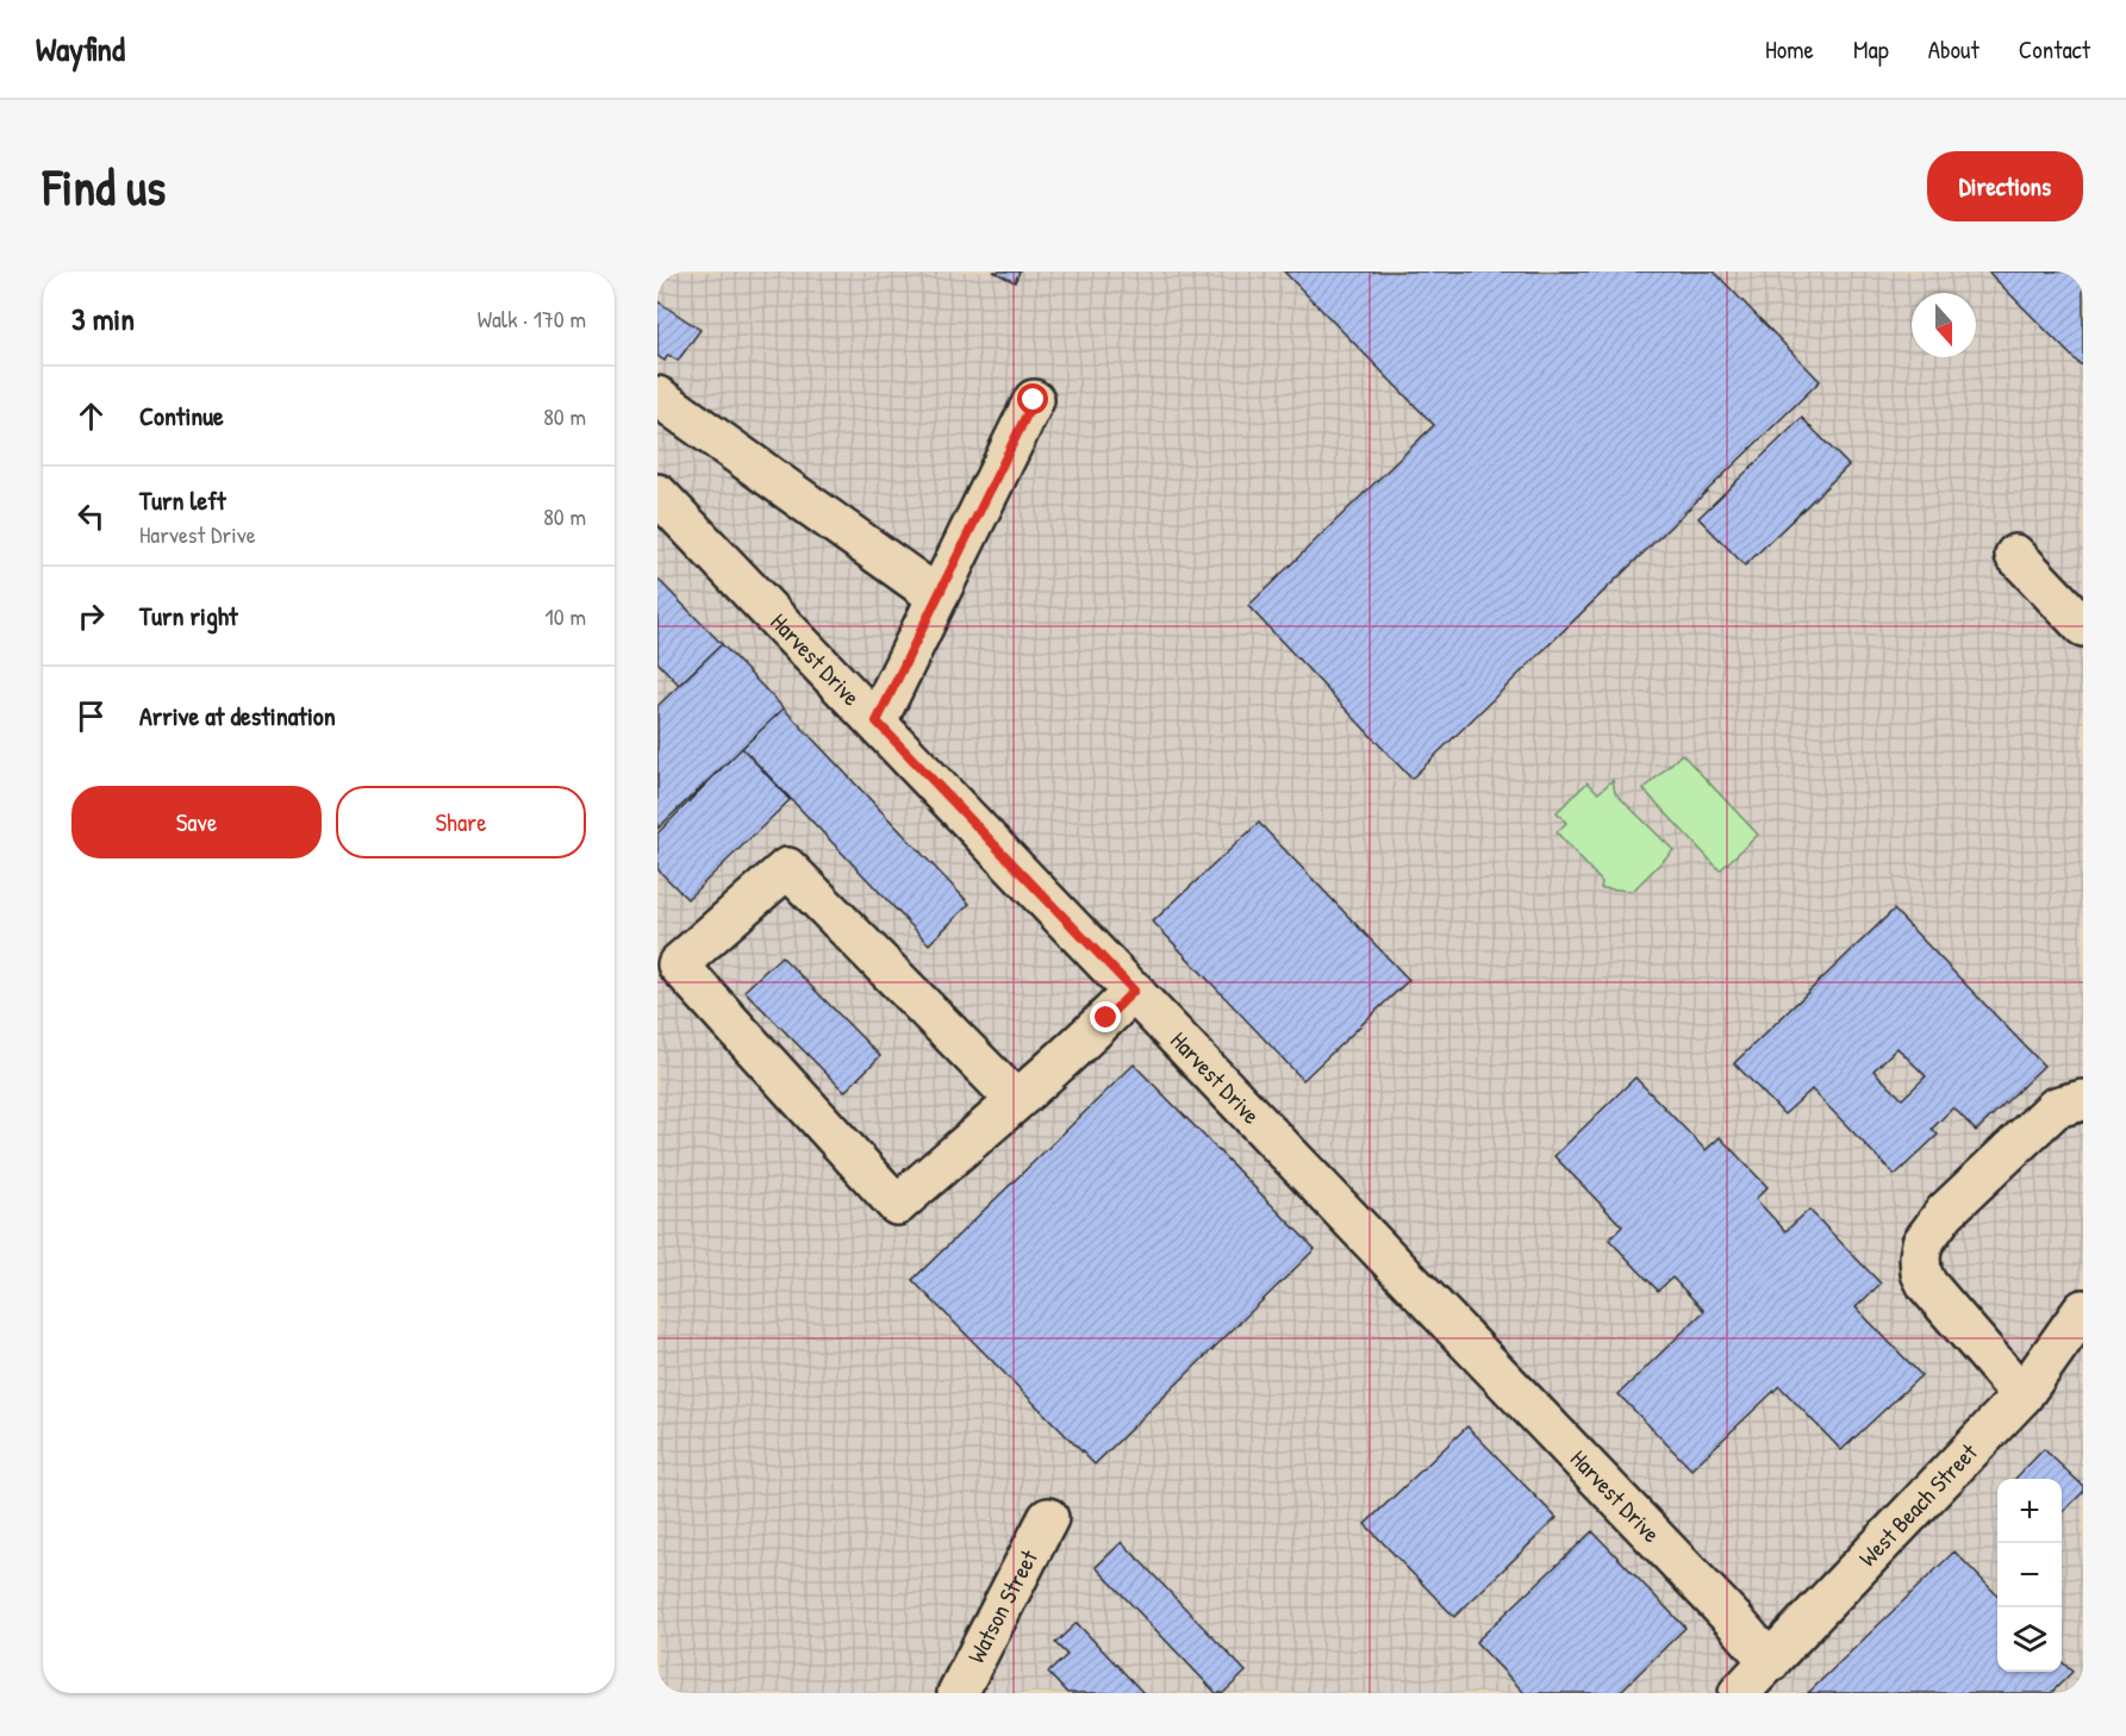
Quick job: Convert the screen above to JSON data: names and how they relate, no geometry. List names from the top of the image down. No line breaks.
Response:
{"streets":{"street":["Harvest Drive","West Beach Street","Watson Street"]},"crossings":[["Harvest Drive","West Beach Street"]],"north":"bottom","page":{"header":"Wayfind","nav":["Home","Map","About","Contact"],"buttons":["Directions",["Save","Share"]],"title":"Find us","heading":["3 min","Walk · 170 m"],"list":[["Continue","80 m"],["Turn left","Harvest Drive","80 m"],["Turn right","10 m"],"Arrive at destination"],"map_buttons":["+","−"]}}
